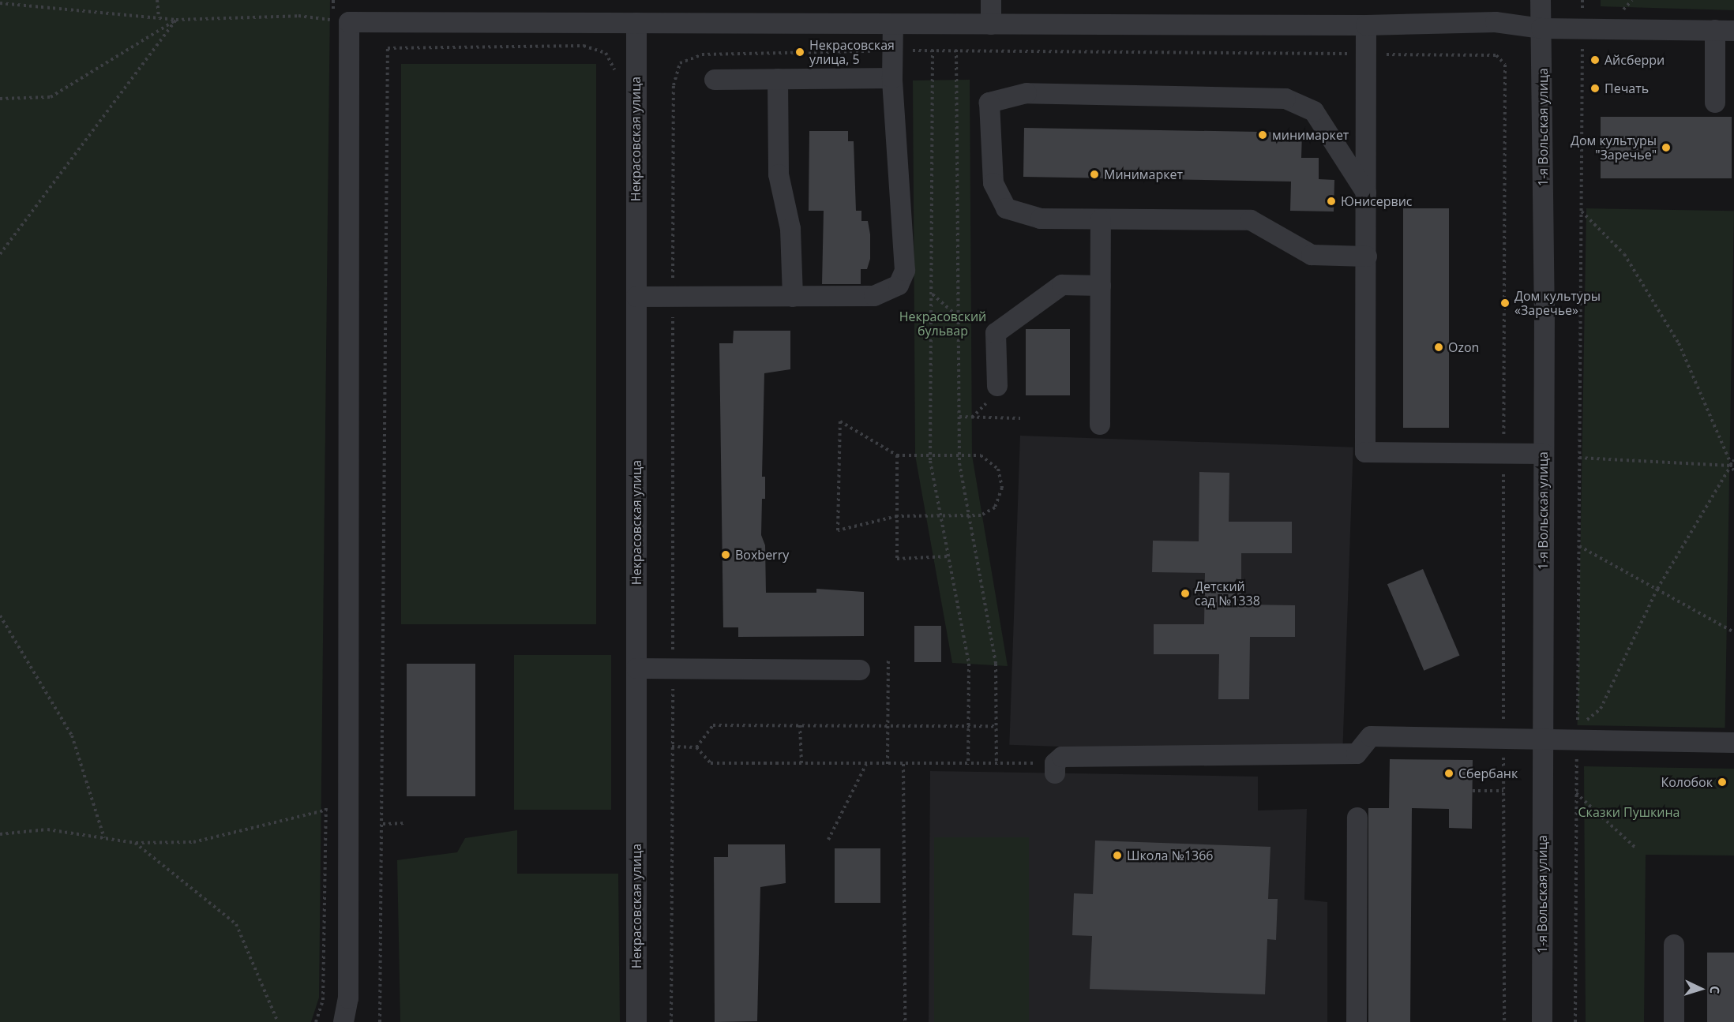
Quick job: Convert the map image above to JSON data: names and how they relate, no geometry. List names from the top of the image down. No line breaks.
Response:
{"streets":{"street":["1-я Вольская улица","Некрасовская улица"]},"parks":["Некрасовский бульвар","Сказки Пушкина"],"places":["Некрасовская улица, 5","Айсберри","Печать","минимаркет","Дом культуры \"Заречье\"","Минимаркет","Юнисервис","Дом культуры «Заречье»","Ozon","Boxberry","Детский сад №1338","Сбербанк","Колобок","Школа №1366"],"north":"right"}
